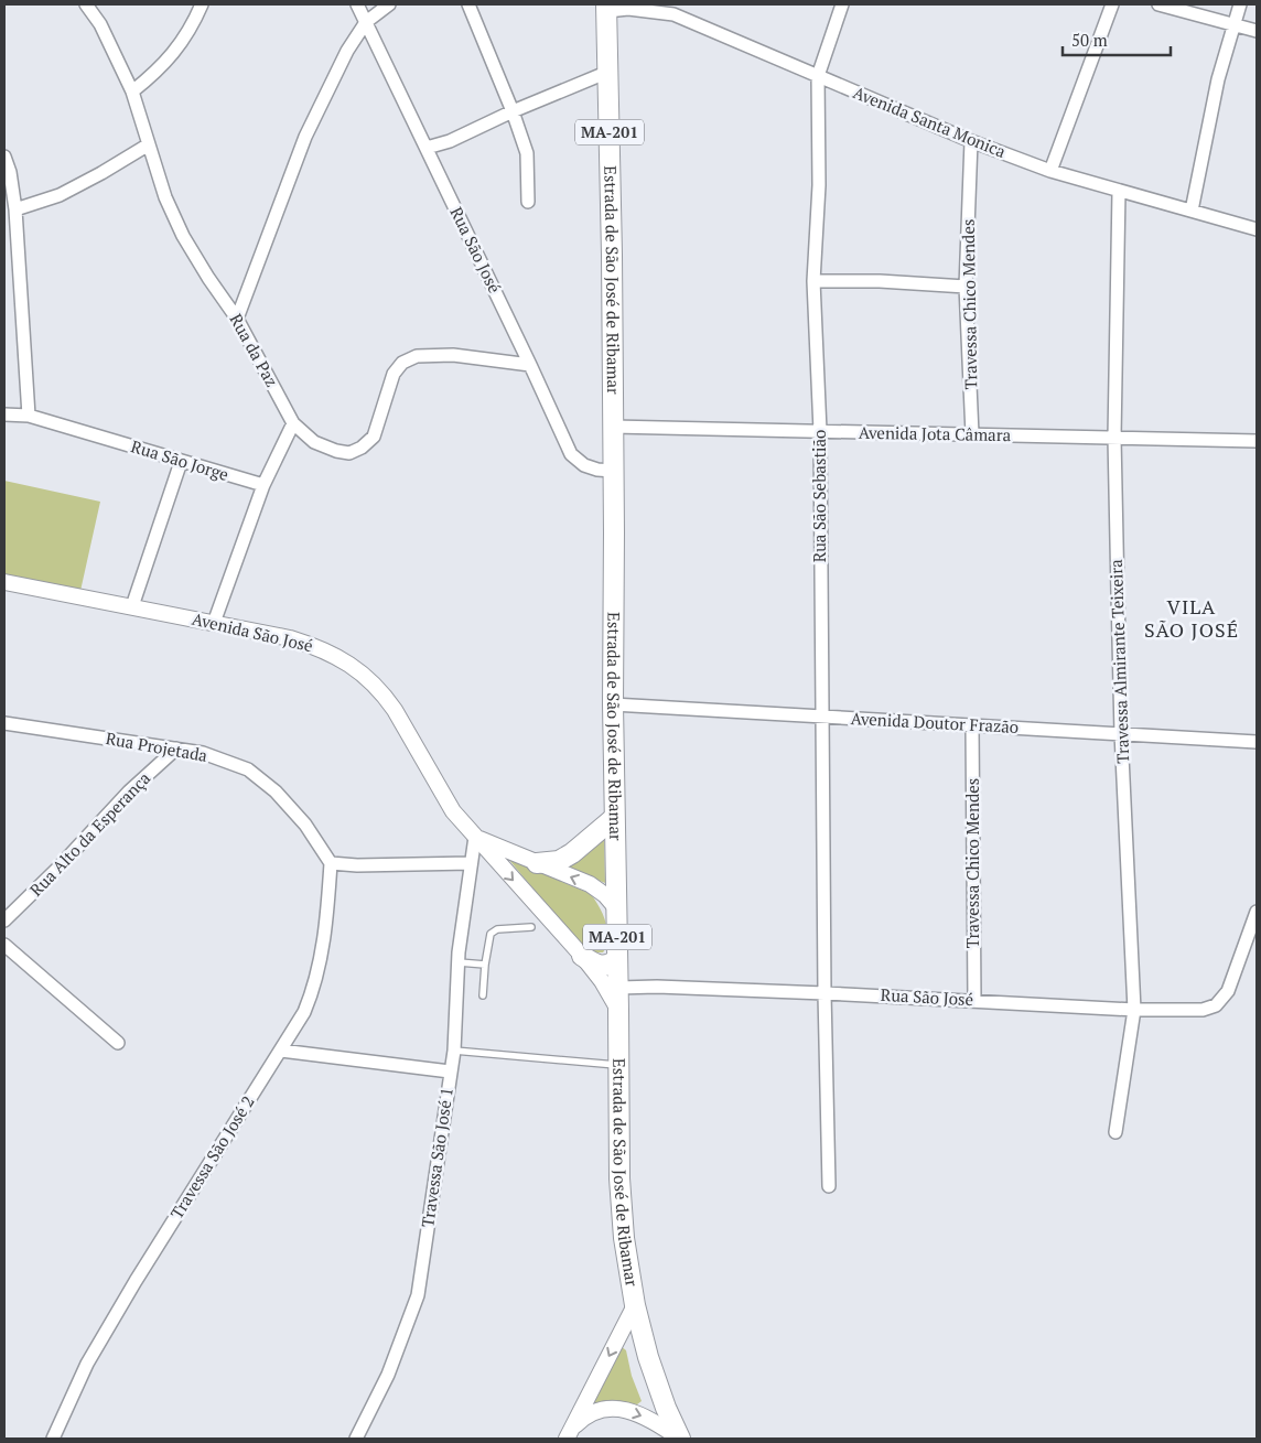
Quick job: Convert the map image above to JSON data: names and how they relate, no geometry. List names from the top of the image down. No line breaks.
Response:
{"streets":{"main road":["MA-201","Estrada de São José de Ribamar"],"street":["Avenida Santa Monica","Rua São José","Travessa Chico Mendes","Rua da Paz","Avenida Jota Câmara","Rua São Jorge","Rua São Sebastião","Avenida São José","Travessa Almirante Teixeira","Avenida Doutor Frazão","Rua Projetada","Rua Alto da Esperança","Travessa São José 2","Travessa São José 1"]},"crossings":[["Avenida Santa Monica","Estrada de São José de Ribamar"],["Avenida Santa Monica","Travessa Chico Mendes"],["Avenida Santa Monica","Rua São Sebastião"],["Avenida Santa Monica","Travessa Almirante Teixeira"],["Rua São José","Estrada de São José de Ribamar"],["Rua São José","Travessa Chico Mendes"],["Rua São José","Rua da Paz"],["Rua São José","Rua São Sebastião"],["Rua São José","Travessa Almirante Teixeira"],["Estrada de São José de Ribamar","Avenida Jota Câmara"],["Estrada de São José de Ribamar","Avenida São José"],["Estrada de São José de Ribamar","Avenida Doutor Frazão"],["Travessa Chico Mendes","Avenida Jota Câmara"],["Travessa Chico Mendes","Avenida Doutor Frazão"],["Avenida Jota Câmara","Rua São Sebastião"],["Avenida Jota Câmara","Travessa Almirante Teixeira"],["Rua São Sebastião","Avenida Doutor Frazão"],["Avenida São José","Travessa São José 1"],["Travessa Almirante Teixeira","Avenida Doutor Frazão"],["Rua Projetada","Rua Alto da Esperança"],["Rua Projetada","Travessa São José 2"]],"districts":["VILA SÃO JOSÉ"],"scale_bar":"50 m"}
